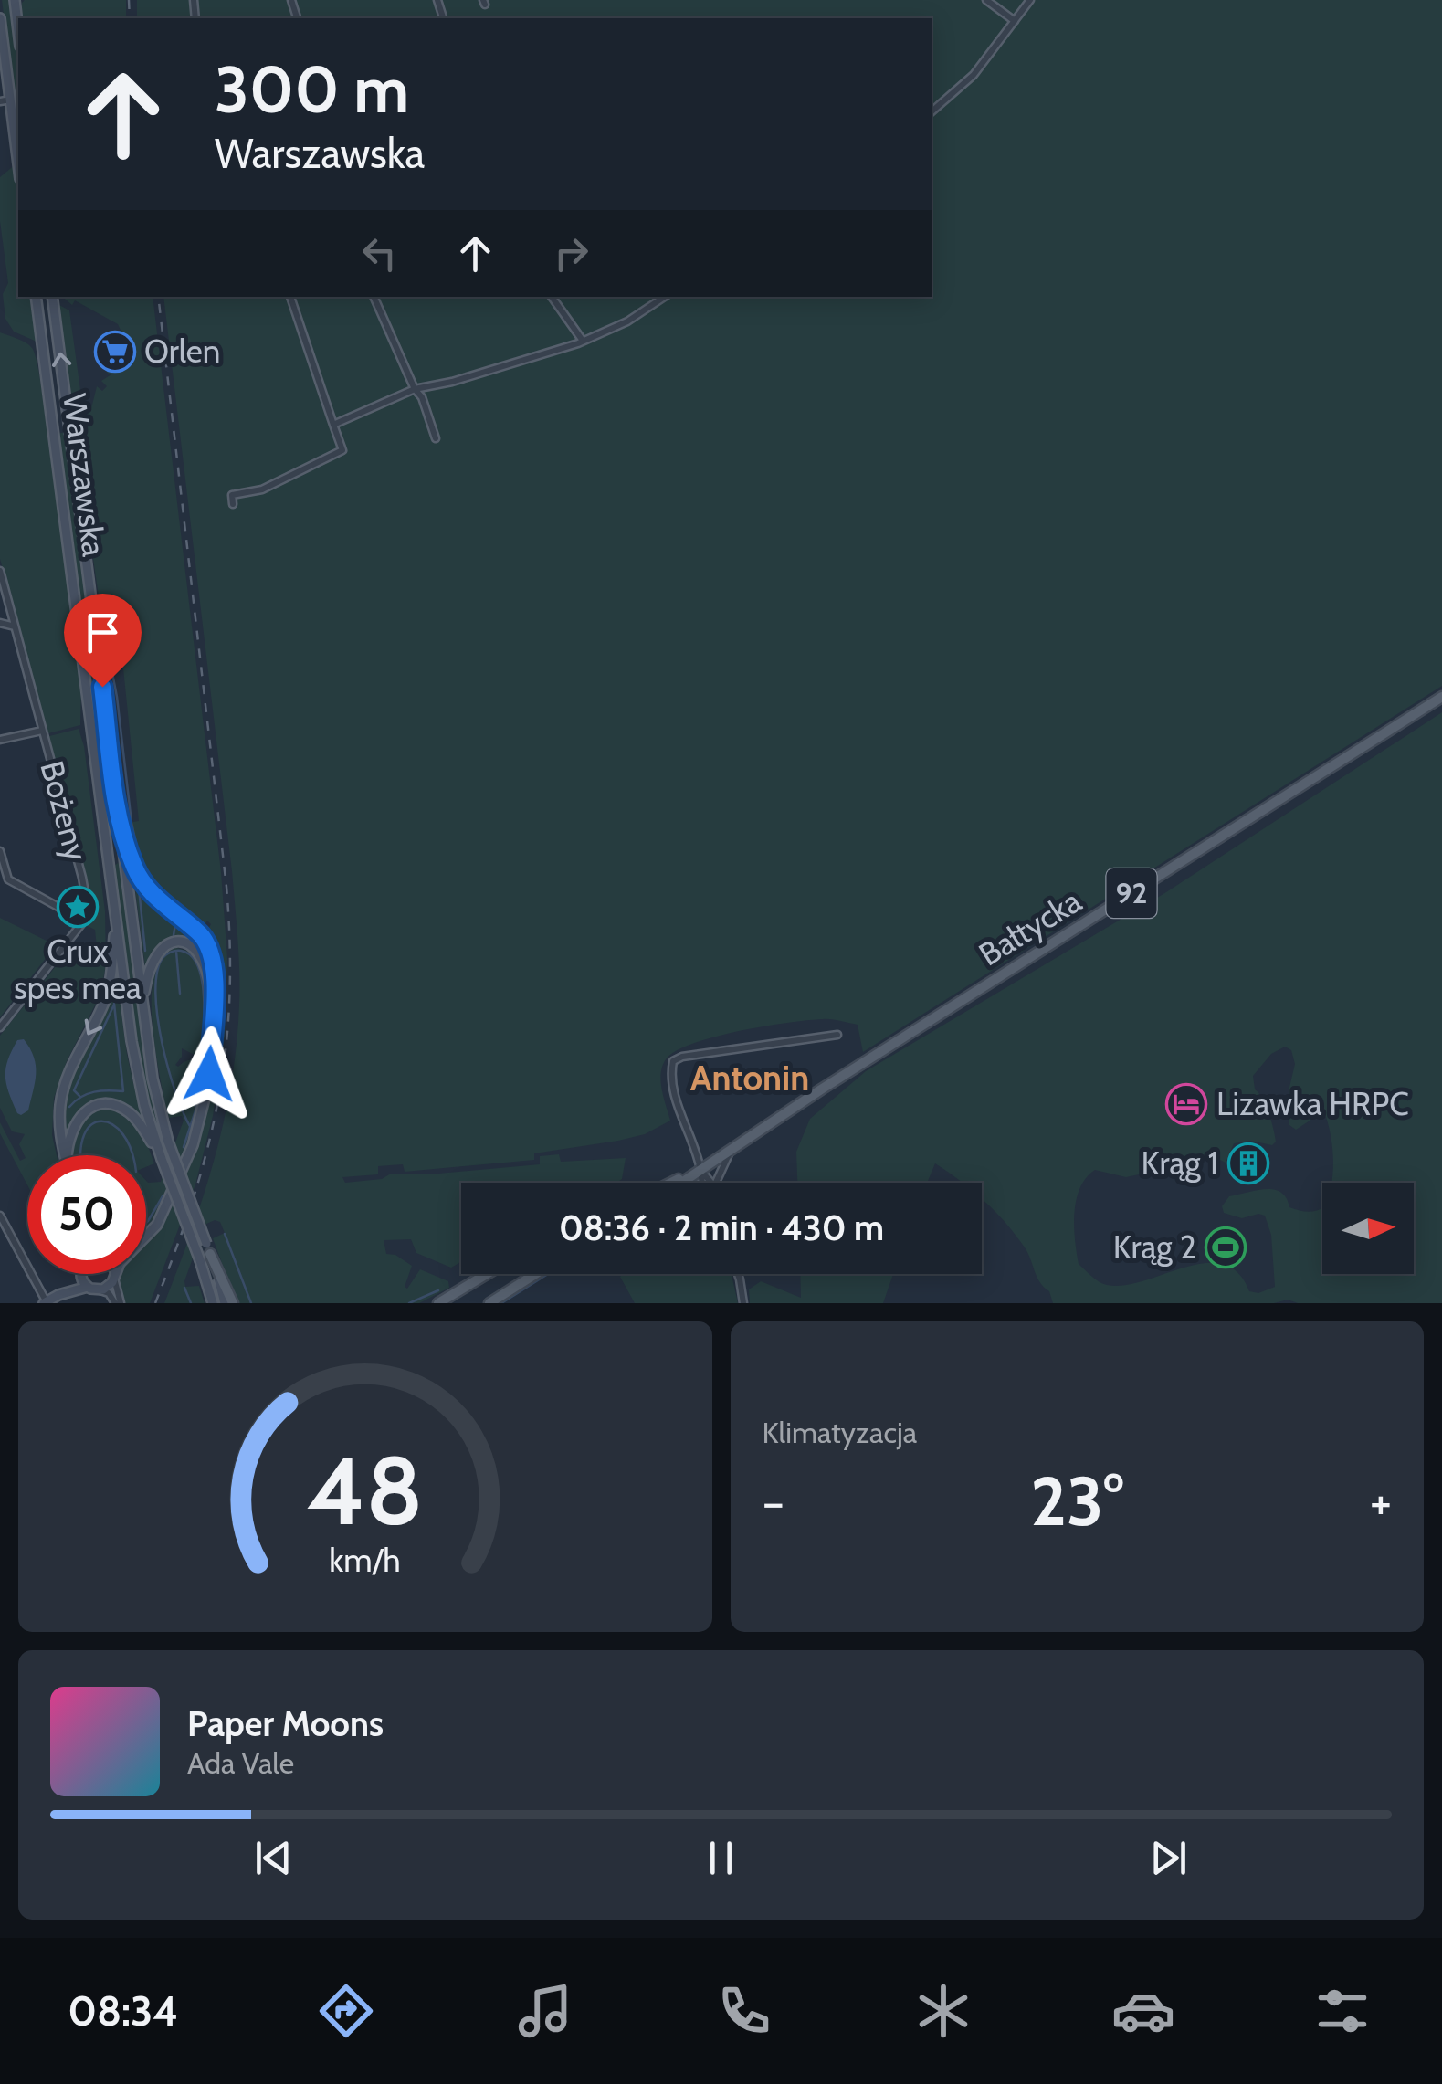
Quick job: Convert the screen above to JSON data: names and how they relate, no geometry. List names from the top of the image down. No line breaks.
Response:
{"streets":{"main road":["Warszawska","92","Bałtycka"],"street":["Bożeny"]},"districts":["Antonin"],"places":{"supermarket":["Orlen"],"place":["Crux spes mea"],"hotel":["Lizawka HRPC"],"building":["Krąg 1"],"sports":["Krąg 2"]},"north":"right","page":{"turn":["300 m","Warszawska"],"limit":"50","trip":"08:36 · 2 min · 430 m","tile":"Klimatyzacja","heat":["−","23°","+"],"song":["Paper Moons","Ada Vale"],"tabs":"08:34","gauge":["48","km/h"]}}
